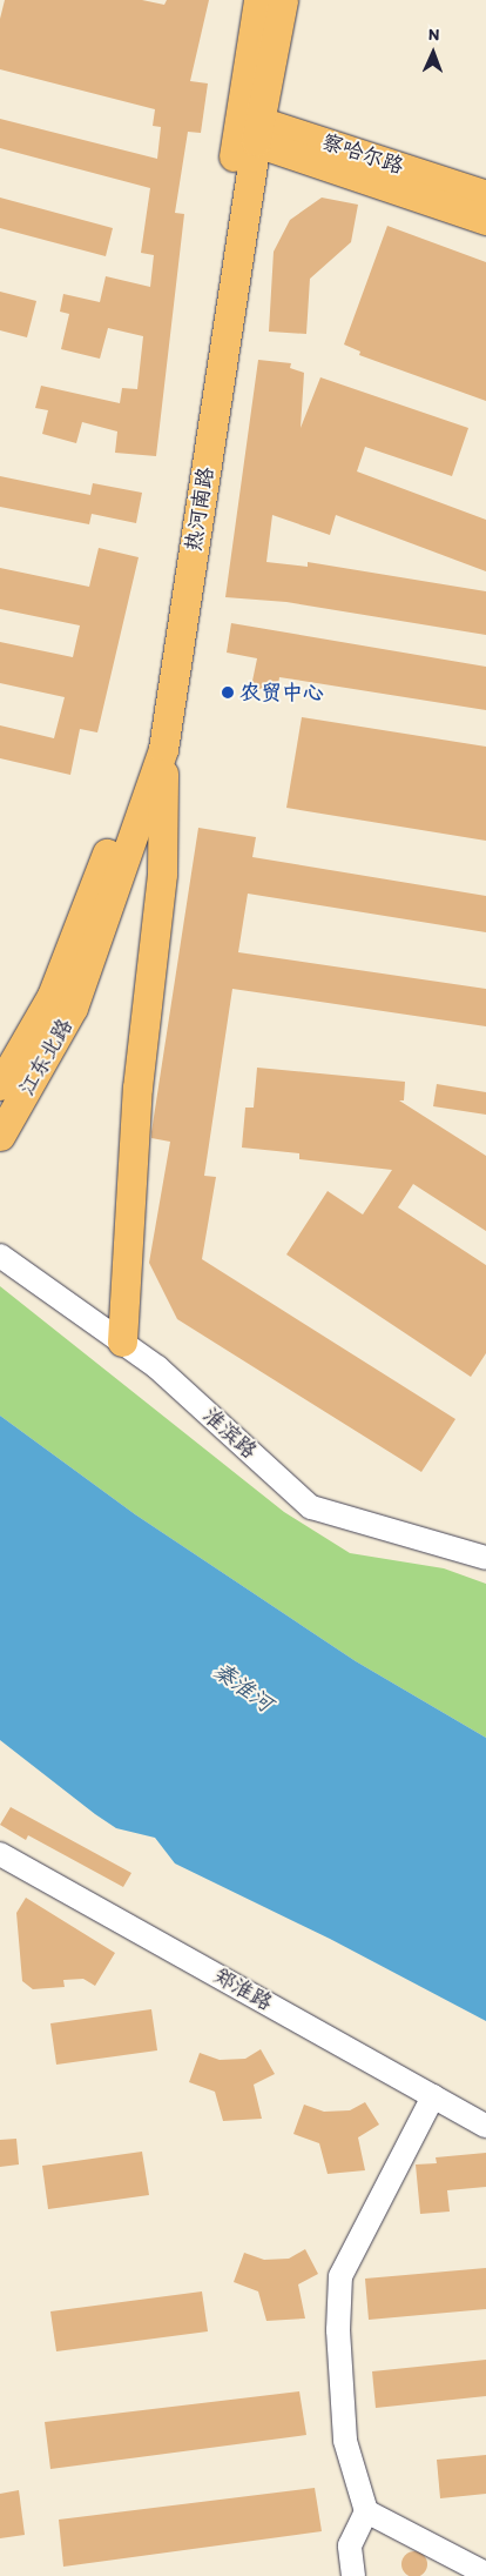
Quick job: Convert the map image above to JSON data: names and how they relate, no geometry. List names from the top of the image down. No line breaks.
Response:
{"streets":{"main road":["察哈尔路","热河南路","江东北路"],"street":["淮滨路","郑淮路"]},"crossings":[["察哈尔路","热河南路"],["热河南路","江东北路"]],"water":["秦淮河"],"places":["农贸中心"],"north":"top"}
